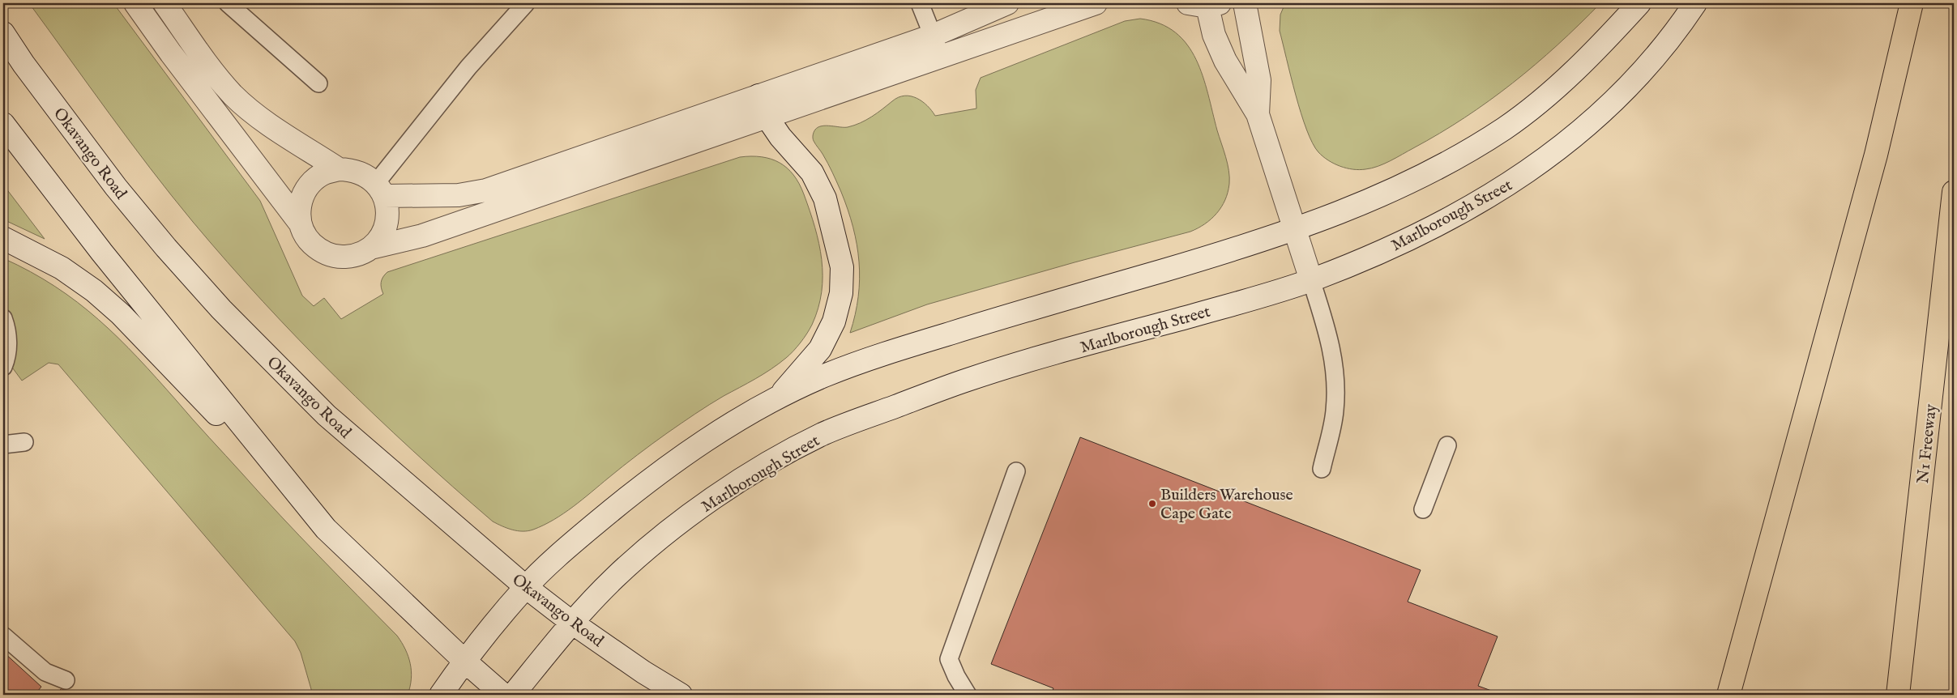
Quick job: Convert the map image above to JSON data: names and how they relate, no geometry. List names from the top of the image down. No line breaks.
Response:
{"streets":{"highway":["N1 Freeway"],"street":["Okavango Road","Marlborough Street"]},"crossings":[["Okavango Road","Marlborough Street"]],"places":["Builders Warehouse Cape Gate"]}
